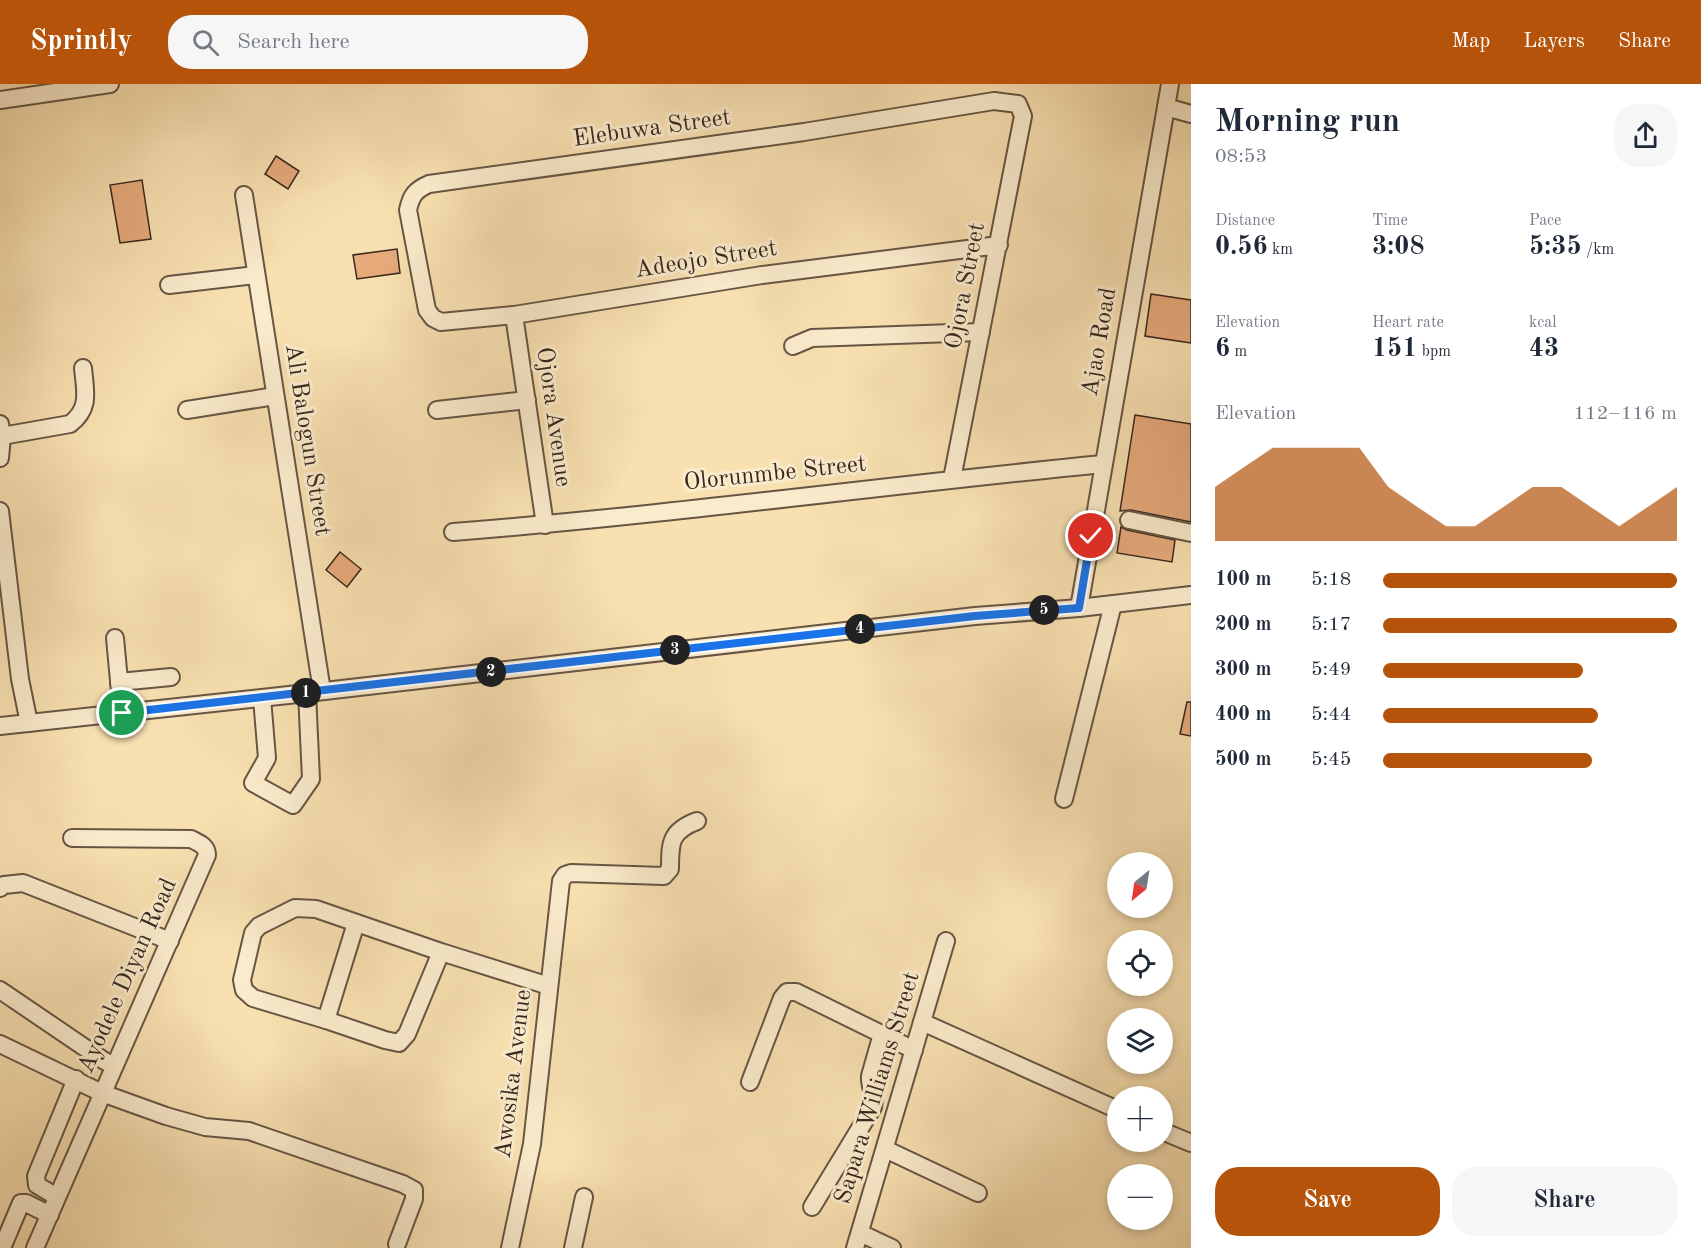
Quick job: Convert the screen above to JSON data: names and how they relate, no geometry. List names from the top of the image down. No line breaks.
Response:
{"streets":{"street":["Elebuwa Street","Adeojo Street","Ojora Street","Ajao Road","Ojora Avenue","Ali Balogun Street","Olorunmbe Street","Ayodele Diyan Road","Awosika Avenue","Sapara Williams Street"]},"crossings":[["Elebuwa Street","Adeojo Street"],["Elebuwa Street","Ojora Street"],["Adeojo Street","Ojora Street"],["Adeojo Street","Ojora Avenue"],["Ojora Street","Olorunmbe Street"],["Ajao Road","Olorunmbe Street"],["Ojora Avenue","Olorunmbe Street"]],"north":"bottom left","page":{"header":"Sprintly","search":"Search here","nav":["Map","Layers","Share"],"heading":["Morning run","08:53"],"stats":[["Distance","0.56 km"],["Time","3:08"],["Pace","5:35 /km"],["Elevation","6 m"],["Heart rate","151 bpm"],["kcal","43"]],"chart":["Elevation","112–116 m"],"list":[{"name":"100 m","note":"5:18"},{"name":"200 m","note":"5:17"},{"name":"300 m","note":"5:49"},{"name":"400 m","note":"5:44"},{"name":"500 m","note":"5:45"}],"pins":["5","4","3","2","1"],"map_buttons":["+","−"],"buttons":["Save","Share"]}}
